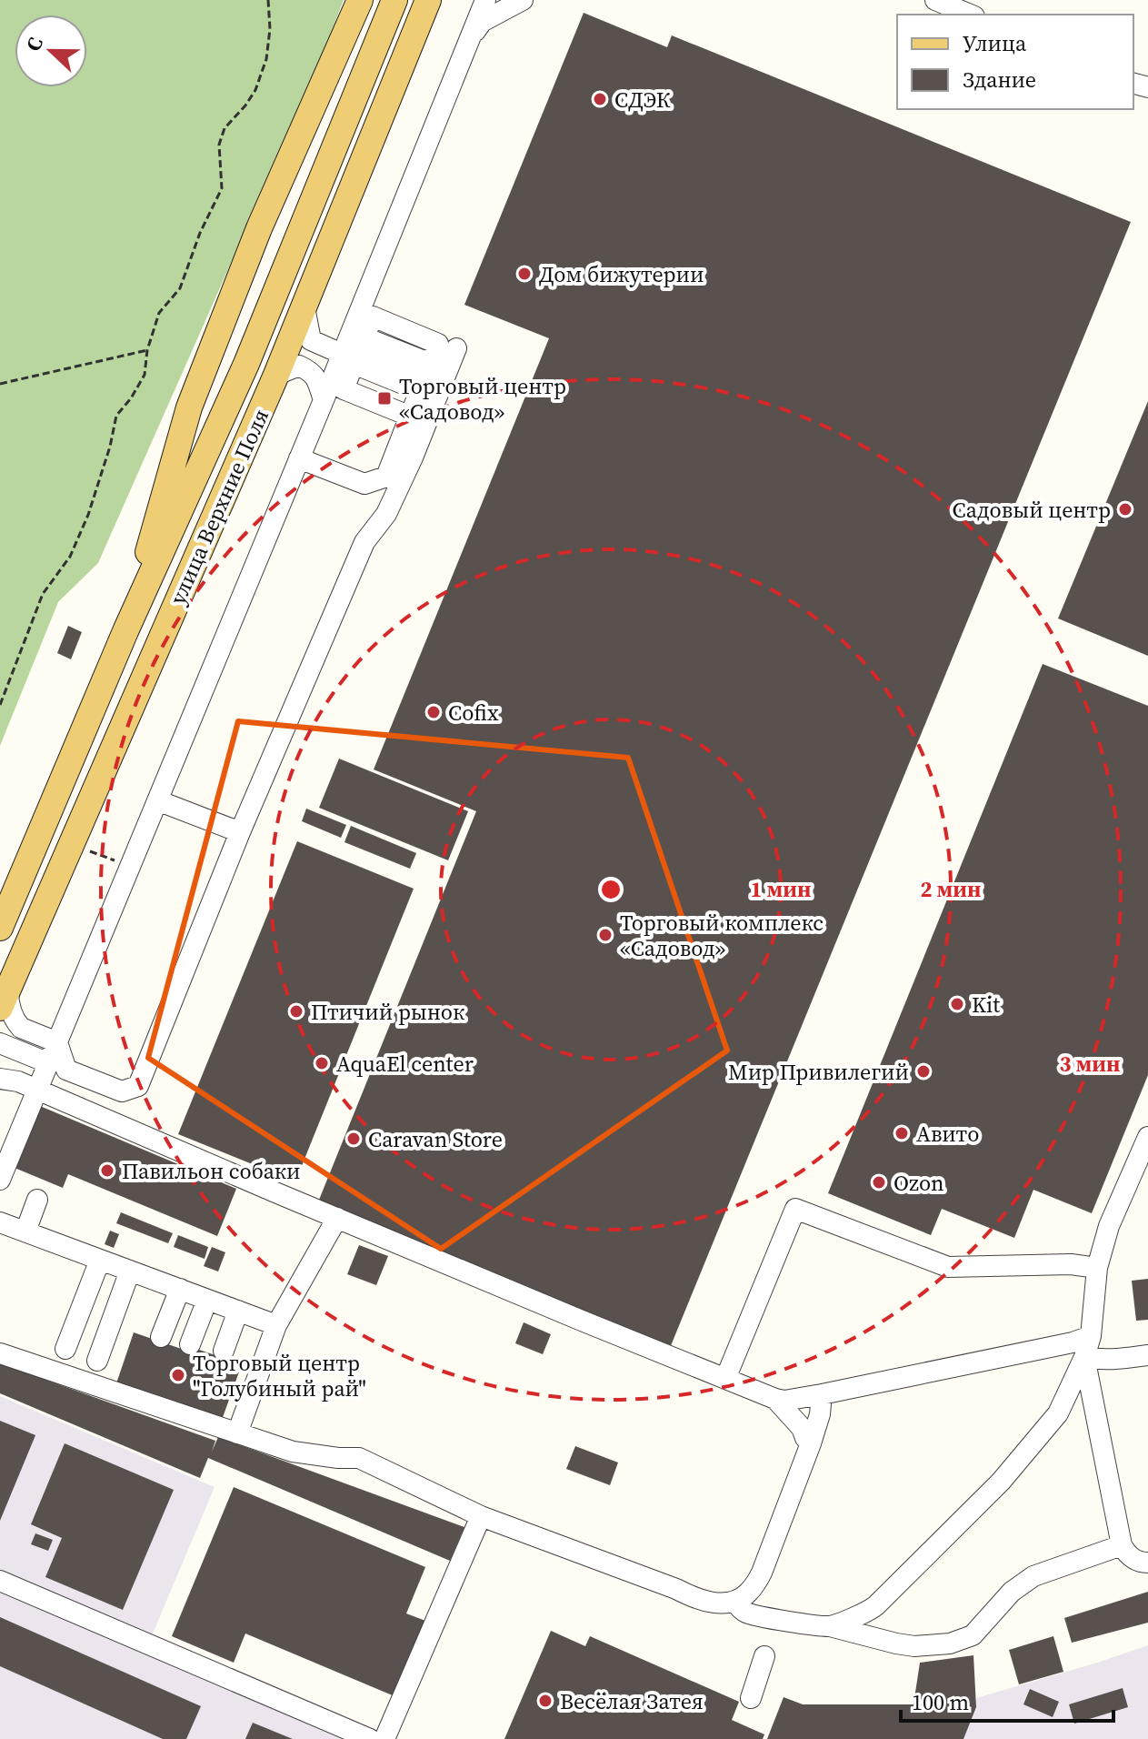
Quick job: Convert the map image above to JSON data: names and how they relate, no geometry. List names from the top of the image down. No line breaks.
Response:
{"streets":{"main road":["улица Верхние Поля"]},"places":{"other":["СДЭК","Дом бижутерии","Садовый центр","Cofix","Торговый комплекс «Садовод»","Kit","Птичий рынок","AquaEl center","Мир Привилегий","Авито","Caravan Store","Павильон собаки","Ozon","Торговый центр \"Голубиный рай\"","Весёлая Затея"],"transit":["Торговый центр «Садовод»"]},"legend":["Улица","Здание"],"scale_bar":"100 m","north":"left","rings":["1 мин","2 мин","3 мин"]}
